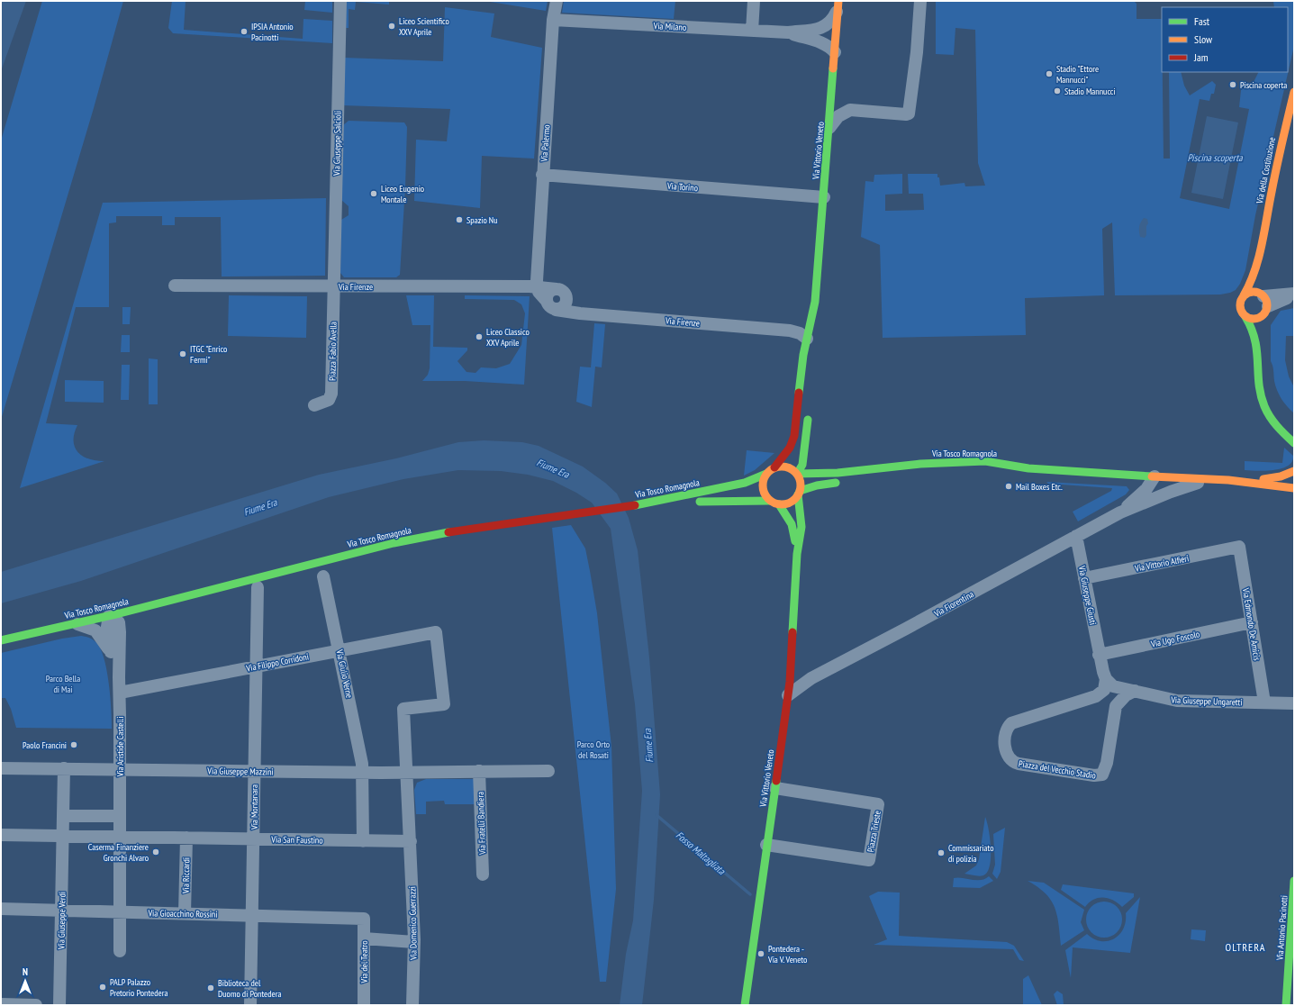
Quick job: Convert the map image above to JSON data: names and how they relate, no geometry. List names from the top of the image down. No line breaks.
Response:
{"streets":{"main road":["Via Vittorio Veneto","Via della Costituzione","Via Tosco Romagnola","Via Antonio Pacinotti"],"street":["Via Milano","Via Giuseppe Salcioli","Via Palermo","Via Torino","Via Firenze","Piazza Fabio Avella","Via Vittorio Alfieri","Via Giuseppe Giusti","Via Fiorentina","Via Edmondo De Amicis","Via Ugo Foscolo","Via Filippo Corridoni","Via Giulio Verne","Via Giuseppe Ungaretti","Via Aristide Castelli","Piazza del Vecchio Stadio","Via Giuseppe Mazzini","Via Montanara","Via Fratelli Bandiera","Piazza Trieste","Via San Faustino","Via Riccardi","Via Gioacchino Rossini","Via Giuseppe Verdi","Via Domenico Guerrazzi","Via del Teatro"]},"crossings":[["Via Milano","Via Palermo"],["Via Milano","Via Vittorio Veneto"],["Via Giuseppe Salcioli","Via Firenze"],["Via Giuseppe Salcioli","Piazza Fabio Avella"],["Via Palermo","Via Torino"],["Via Palermo","Via Firenze"],["Via Vittorio Veneto","Via Torino"],["Via Vittorio Veneto","Via Firenze"],["Via Vittorio Veneto","Via Tosco Romagnola"],["Via Vittorio Veneto","Via Fiorentina"],["Via Vittorio Veneto","Piazza Trieste"],["Via Firenze","Piazza Fabio Avella"],["Via Tosco Romagnola","Via Fiorentina"],["Via Tosco Romagnola","Via Aristide Castelli"],["Via Vittorio Alfieri","Via Giuseppe Giusti"],["Via Vittorio Alfieri","Via Edmondo De Amicis"],["Via Giuseppe Giusti","Via Fiorentina"],["Via Giuseppe Giusti","Via Ugo Foscolo"],["Via Edmondo De Amicis","Via Ugo Foscolo"],["Via Edmondo De Amicis","Via Giuseppe Ungaretti"],["Via Filippo Corridoni","Via Giulio Verne"],["Via Filippo Corridoni","Via Aristide Castelli"],["Via Filippo Corridoni","Via Montanara"],["Via Filippo Corridoni","Via Domenico Guerrazzi"],["Via Giulio Verne","Via Giuseppe Mazzini"],["Via Giulio Verne","Via San Faustino"],["Via Aristide Castelli","Via Giuseppe Mazzini"],["Via Aristide Castelli","Via San Faustino"],["Via Giuseppe Mazzini","Via Montanara"],["Via Giuseppe Mazzini","Via Fratelli Bandiera"],["Via Giuseppe Mazzini","Via Domenico Guerrazzi"],["Via Montanara","Via San Faustino"],["Via Montanara","Via Gioacchino Rossini"],["Via San Faustino","Via Riccardi"],["Via San Faustino","Via Giuseppe Verdi"],["Via San Faustino","Via Domenico Guerrazzi"],["Via Riccardi","Via Gioacchino Rossini"],["Via Gioacchino Rossini","Via Giuseppe Verdi"],["Via Gioacchino Rossini","Via del Teatro"]],"districts":["OLTRERA"],"water":["Piscina scoperta","Fiume Era","Fosso Maltagliata"],"parks":["Parco Bella di Mai","Parco Orto del Rosati"],"places":["Liceo Scientifico XXV Aprile","IPSIA Antonio Pacinotti","Stadio \"Ettore Mannucci\"","Piscina coperta","Stadio Mannucci","Liceo Eugenio Montale","Spazio Nu","Liceo Classico XXV Aprile","ITGC \"Enrico Fermi\"","Mail Boxes Etc.","Paolo Francini","Caserma Finanziere Gronchi Alvaro","Commissariato di polizia","Pontedera - Via V. Veneto","PALP Palazzo Pretorio Pontedera","Biblioteca del Duomo di Pontedera"],"legend":["Fast","Slow","Jam"],"north":"top"}
